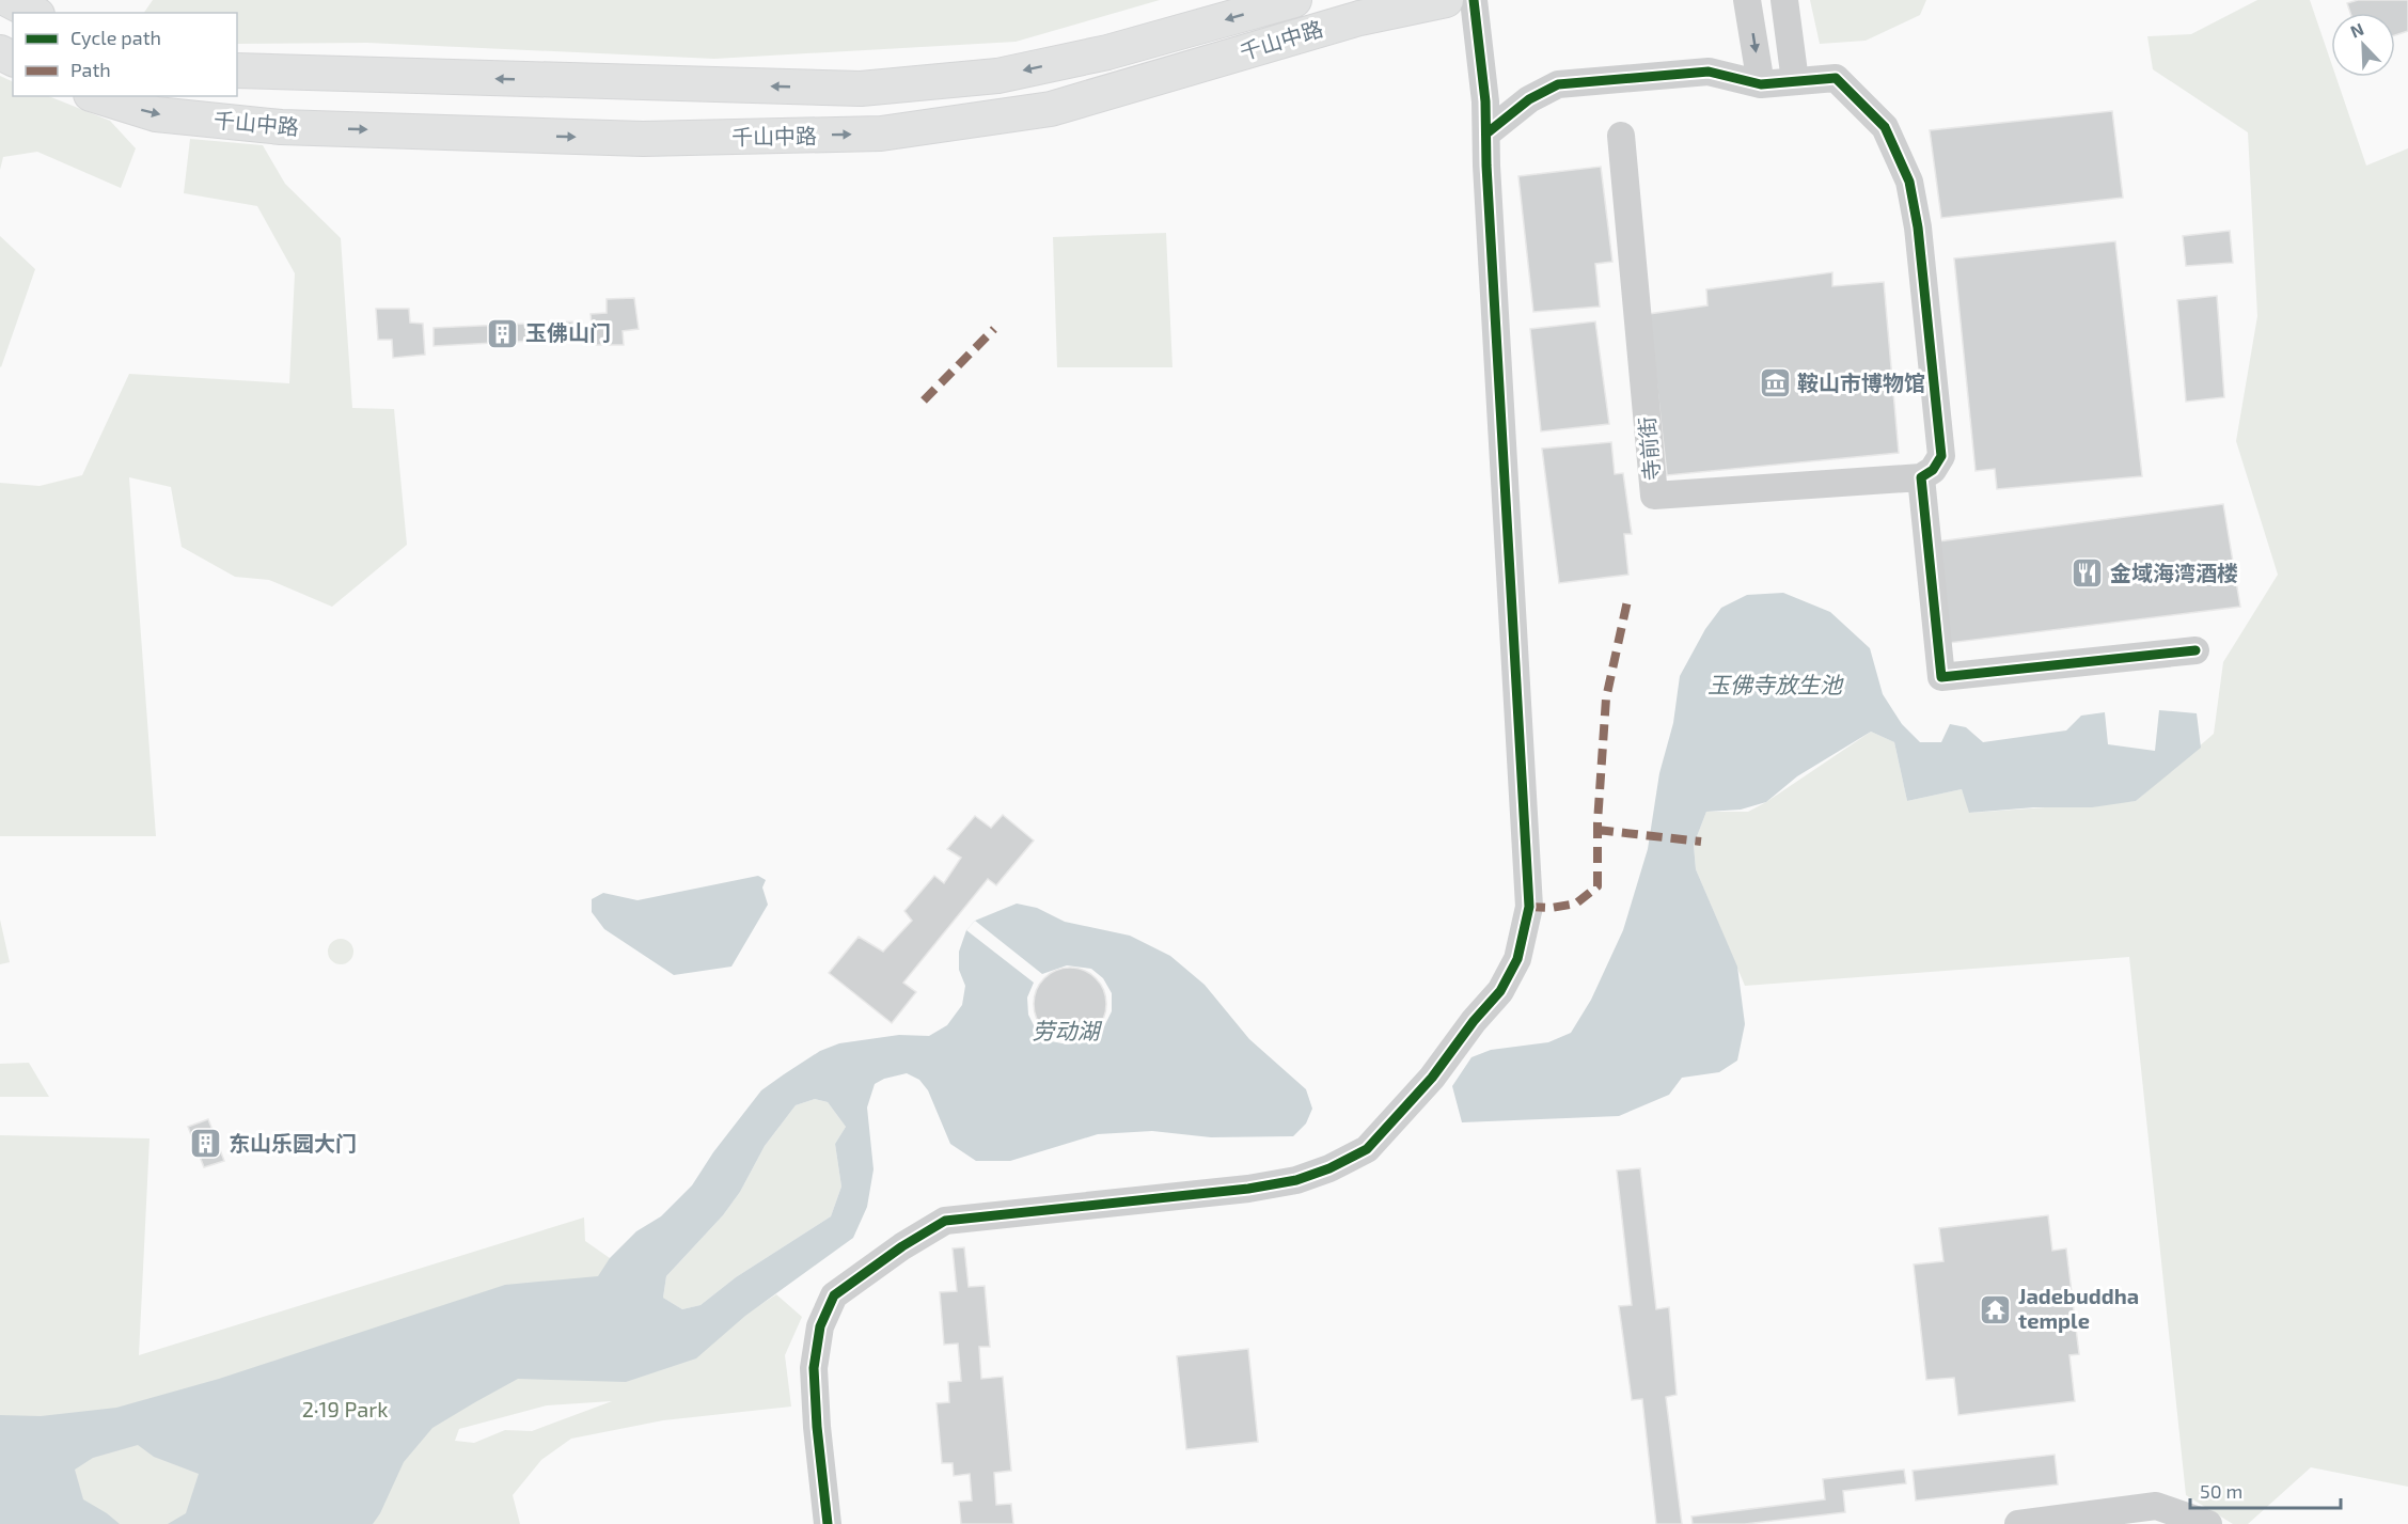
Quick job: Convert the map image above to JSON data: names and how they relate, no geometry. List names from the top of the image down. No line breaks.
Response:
{"streets":{"main road":["千山中路"],"street":["寺前街"]},"water":["玉佛寺放生池","劳动湖"],"parks":["2·19 Park"],"places":{"building":["玉佛山门","东山乐园大门"],"museum":["鞍山市博物馆"],"restaurant":["金域海湾酒楼"],"temple":["Jadebuddha temple"]},"legend":["Cycle path","Path"],"scale_bar":"50 m","north":"top left"}
